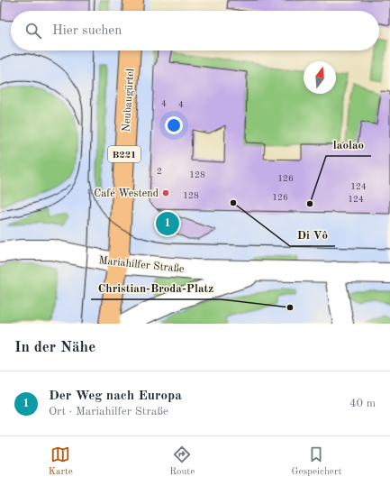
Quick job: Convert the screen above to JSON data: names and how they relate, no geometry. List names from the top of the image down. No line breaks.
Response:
{"streets":{"main road":["Neubaugürtel","B221"],"street":["Mariahilfer Straße"]},"crossings":[["Neubaugürtel","B221"],["Neubaugürtel","Mariahilfer Straße"],["B221","Mariahilfer Straße"]],"places":["Café Westend","Di Vô","laolao","Christian-Broda-Platz"],"house_numbers":["4","4","2","128","126","124","128","126","124"],"north":"top","page":{"search":"Hier suchen","pins":"1","heading":"In der Nähe","list":[{"mark":"1","name":"Der Weg nach Europa","note":"Ort · Mariahilfer Straße","value":"40 m"}],"nav":["Karte","Route","Gespeichert"]}}
